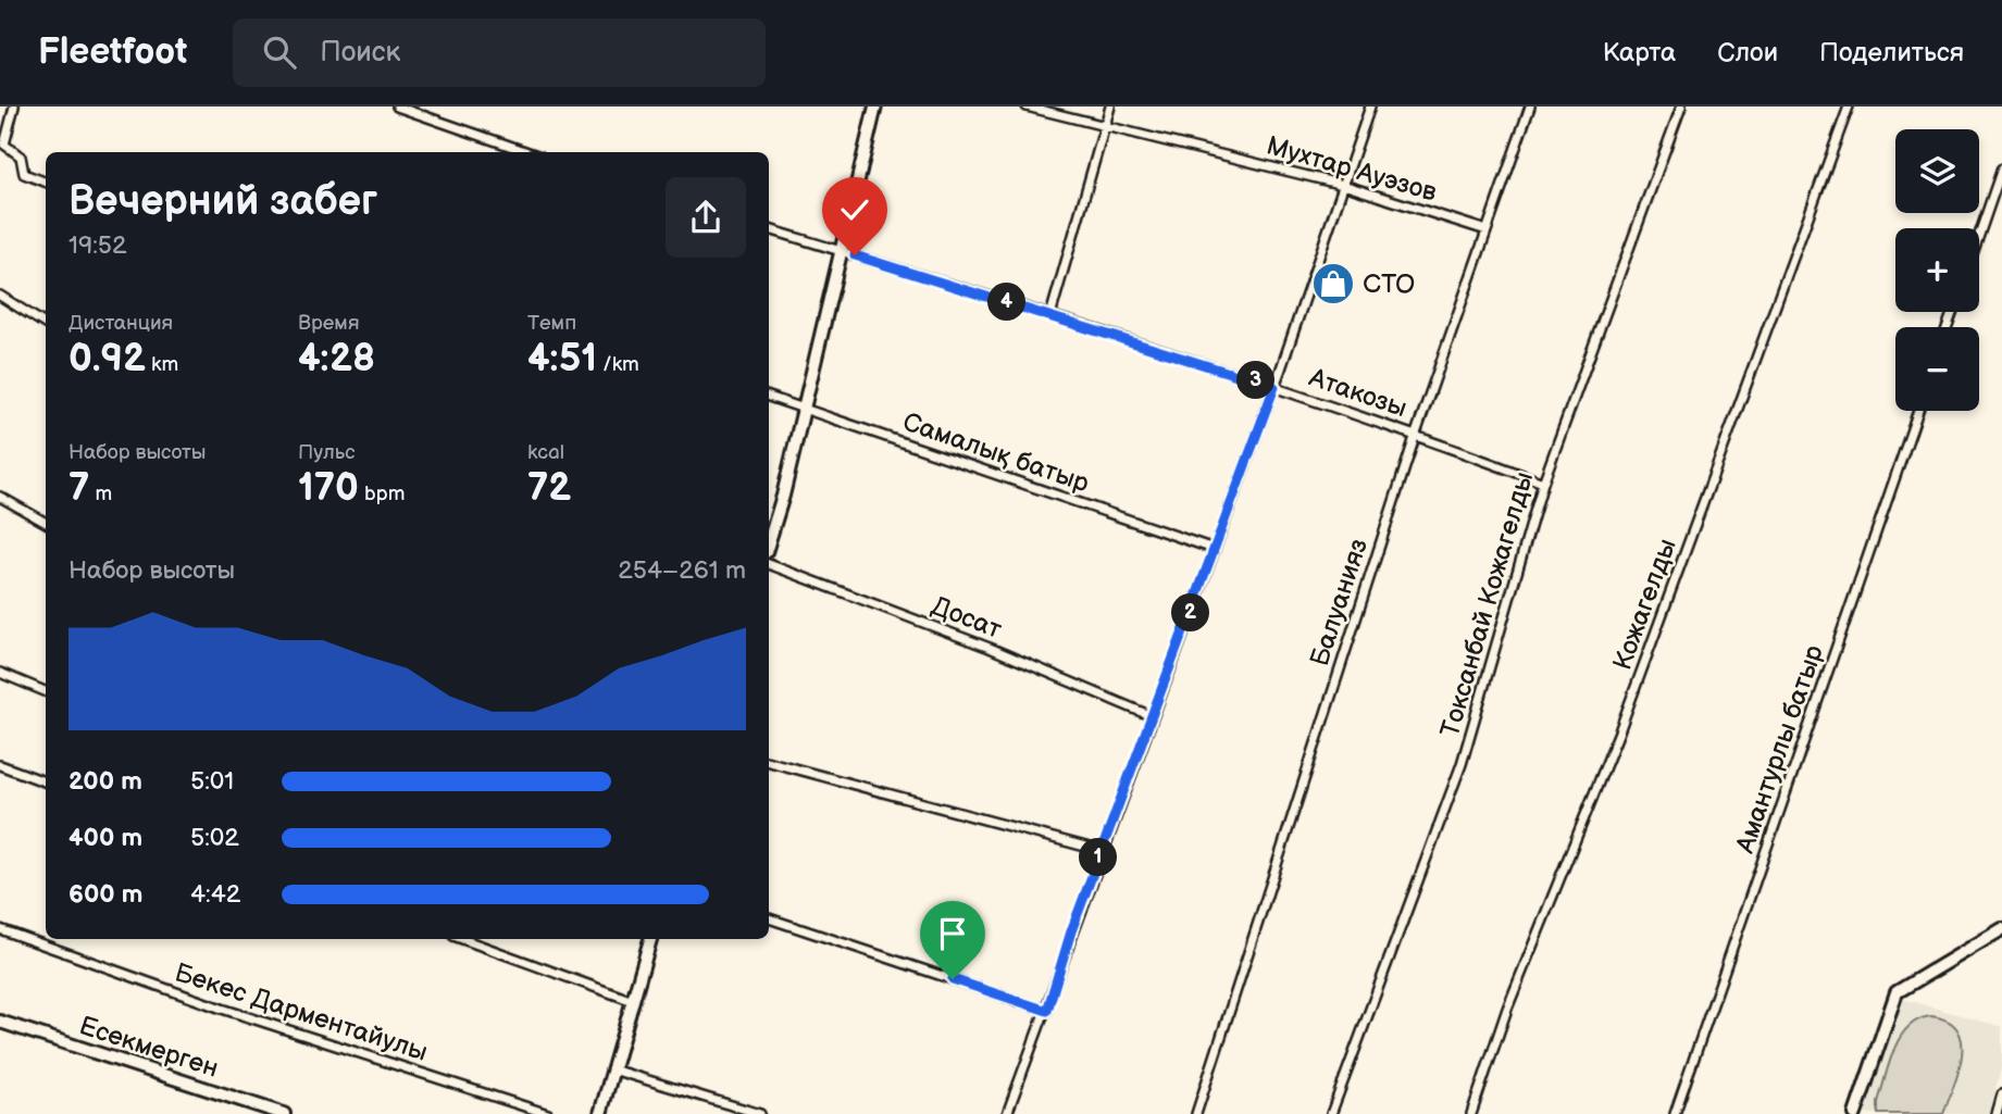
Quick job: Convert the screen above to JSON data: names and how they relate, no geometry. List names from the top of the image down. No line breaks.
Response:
{"streets":{"street":["Мухтар Ауэзов","Атакозы","Самалық батыр","Балуанияз","Токсанбай Кожагелды","Кожагелды","Досат","Амантурлы батыр","Бекес Дарментайулы","Eсекмерген"]},"crossings":[["Мухтар Ауэзов","Балуанияз"],["Атакозы","Балуанияз"],["Атакозы","Токсанбай Кожагелды"]],"places":{"shop":["CTO"]},"page":{"header":"Fleetfoot","search":"Поиск","nav":["Карта","Слои","Поделиться"],"map_buttons":["+","−"],"heading":["Вечерний забег","19:52"],"stats":[["Дистанция","0.92 km"],["Время","4:28"],["Темп","4:51 /km"],["Набор высоты","7 m"],["Пульс","170 bpm"],["kcal","72"]],"pins":["4","3","2","1"],"chart":["Набор высоты","254–261 m"],"list":[{"name":"200 m","note":"5:01"},{"name":"400 m","note":"5:02"},{"name":"600 m","note":"4:42"}]}}
